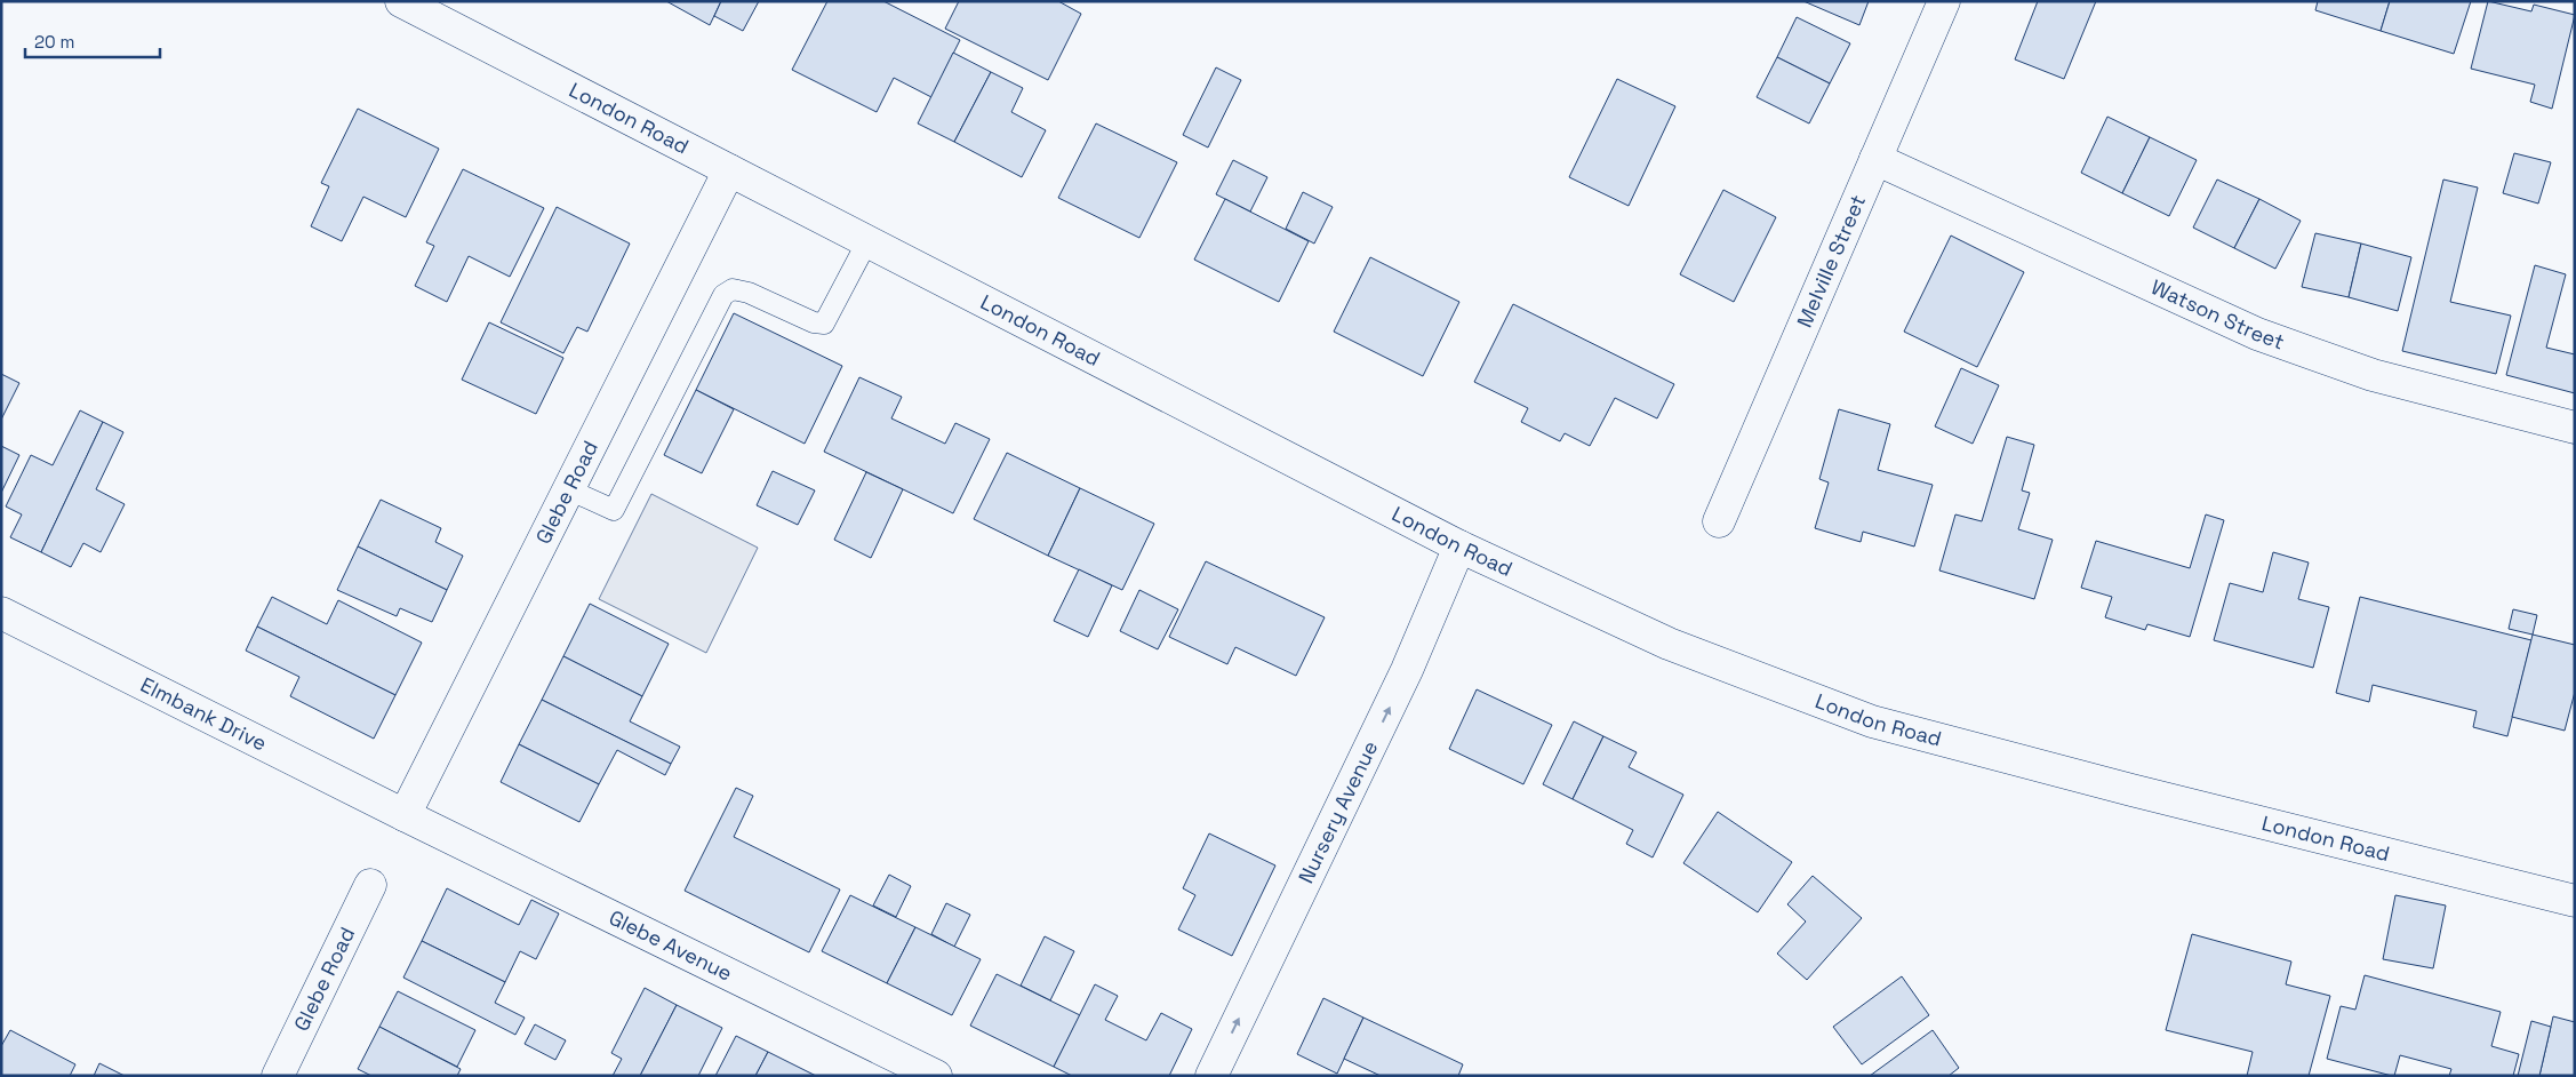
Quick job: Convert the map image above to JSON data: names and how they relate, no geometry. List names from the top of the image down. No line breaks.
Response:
{"streets":{"street":["London Road","Melville Street","Watson Street","Glebe Road","Elmbank Drive","Nursery Avenue","Glebe Avenue"]},"crossings":[["London Road","Glebe Road"],["London Road","Nursery Avenue"],["Melville Street","Watson Street"],["Glebe Road","Elmbank Drive"],["Glebe Road","Glebe Avenue"],["Elmbank Drive","Glebe Avenue"]],"one_way":["Nursery Avenue"],"scale_bar":"20 m"}
